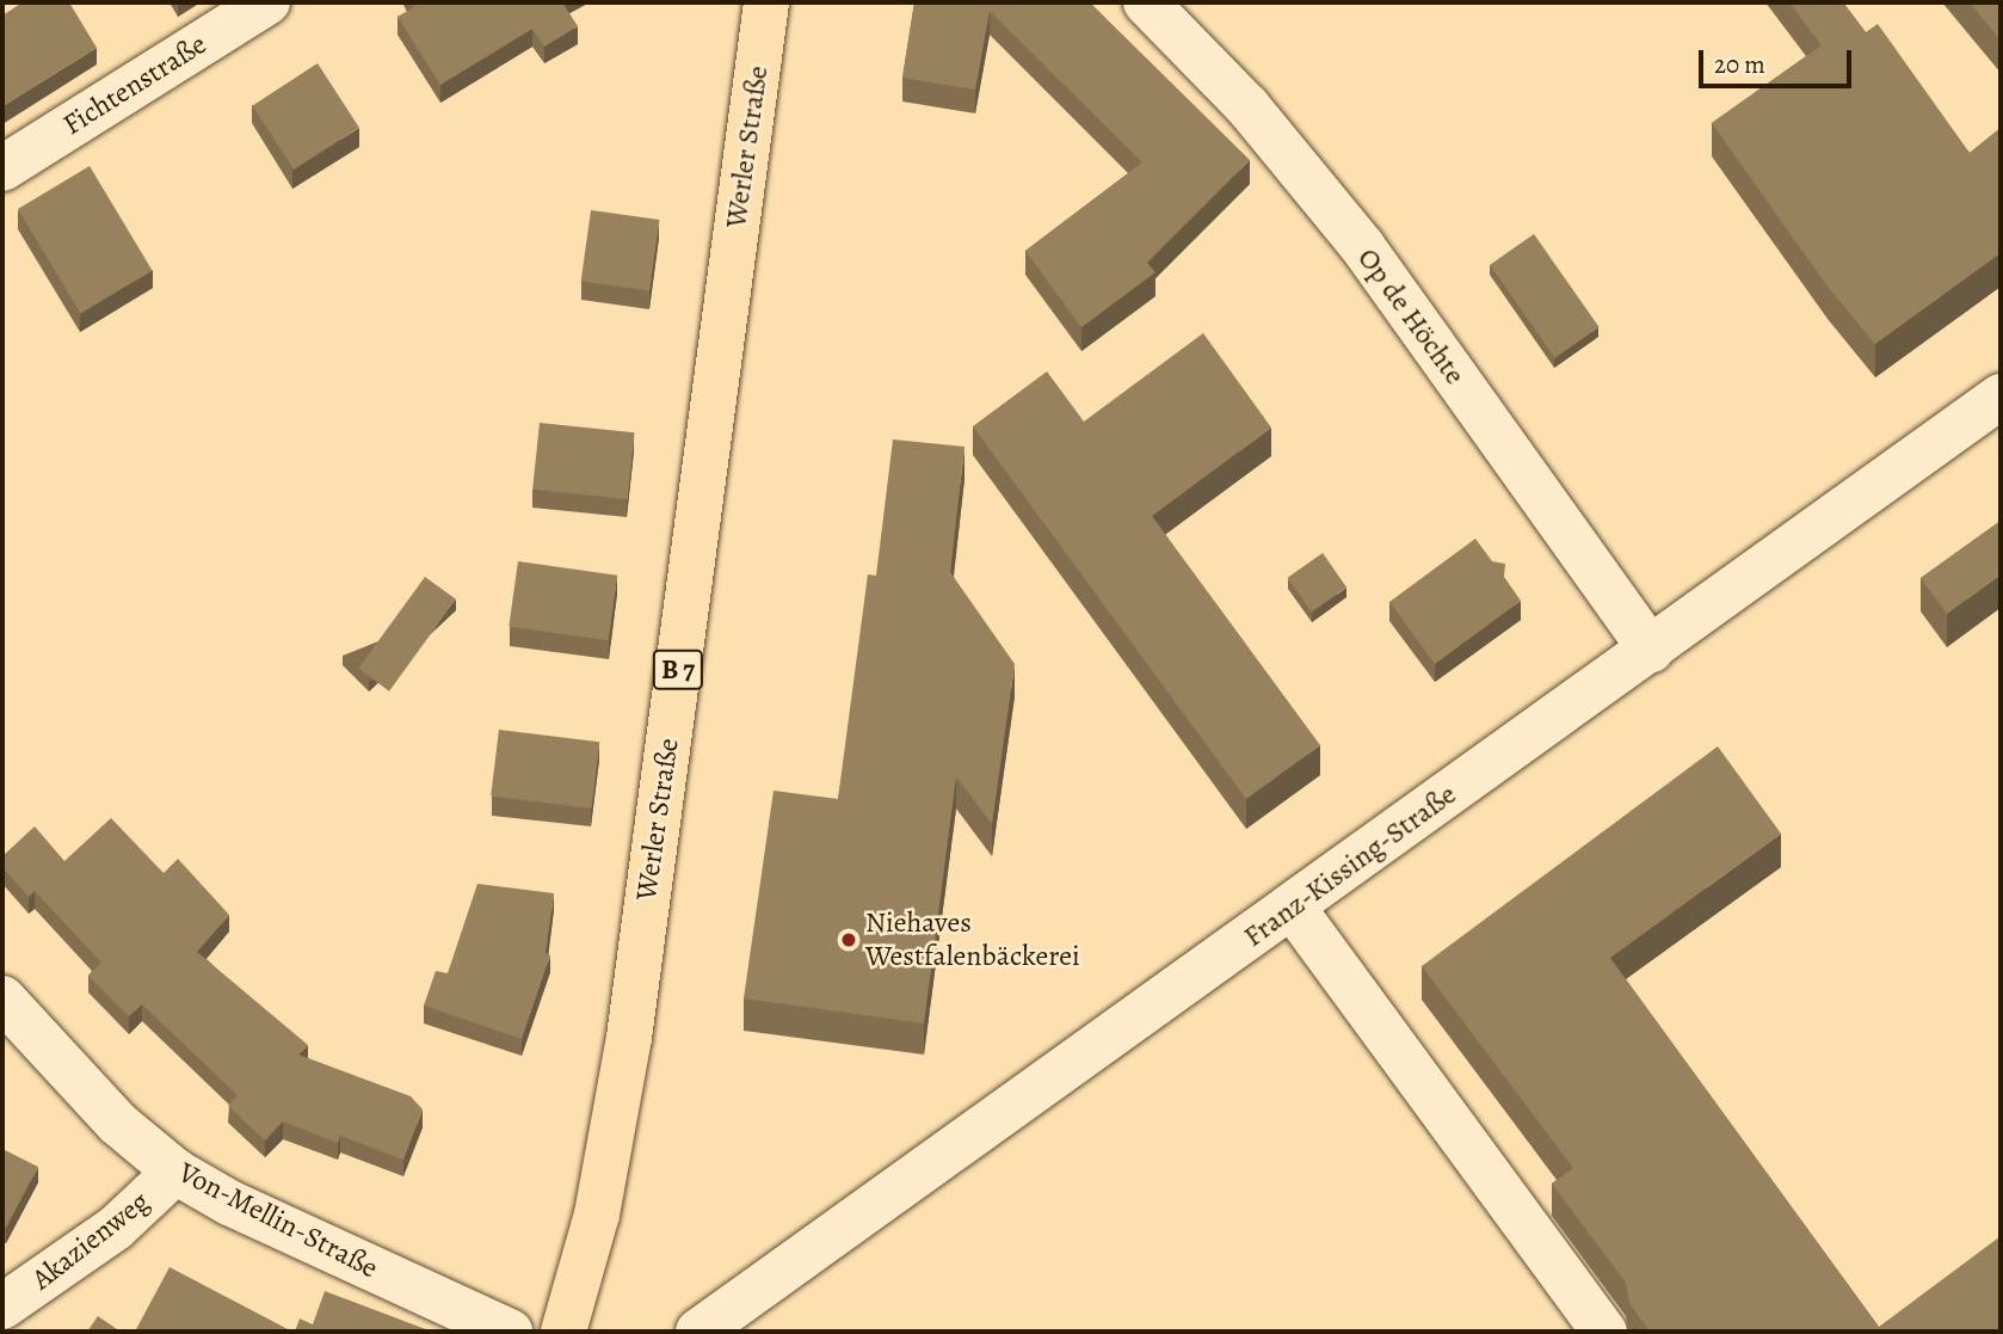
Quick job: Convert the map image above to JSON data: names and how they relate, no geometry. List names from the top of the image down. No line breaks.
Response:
{"streets":{"main road":["Werler Straße","B 7"],"street":["Fichtenstraße","Op de Höchte","Franz-Kissing-Straße","Von-Mellin-Straße","Akazienweg"]},"crossings":[["Op de Höchte","Franz-Kissing-Straße"],["Von-Mellin-Straße","Akazienweg"]],"places":["Niehaves Westfalenbäckerei"],"scale_bar":"20 m"}
